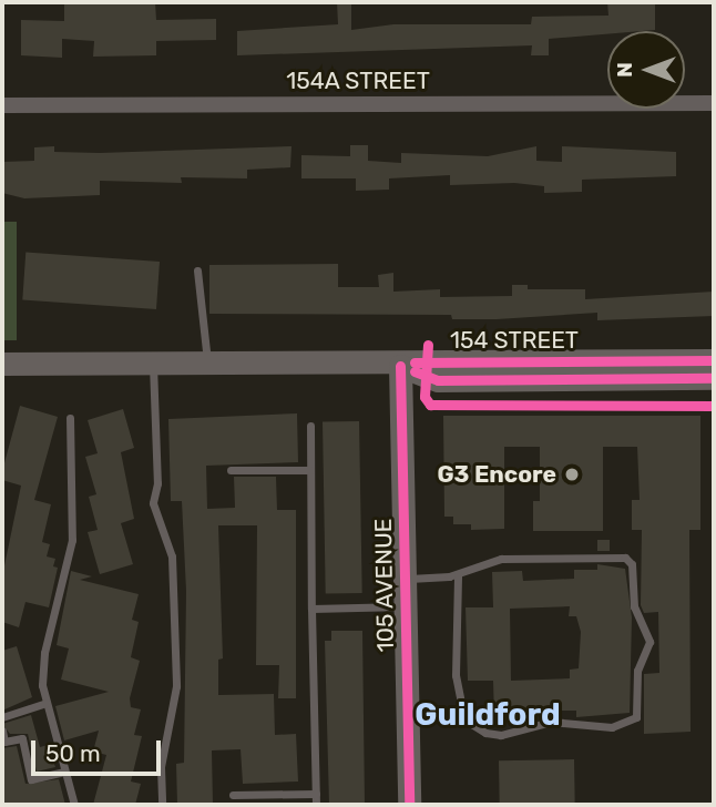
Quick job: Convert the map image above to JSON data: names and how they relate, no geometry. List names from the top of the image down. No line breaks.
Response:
{"streets":{"main road":["154 STREET","105 AVENUE"],"street":["154A STREET"]},"crossings":[["154 STREET","105 AVENUE"]],"districts":["Guildford"],"places":["G3 Encore"],"scale_bar":"50 m","north":"left"}
